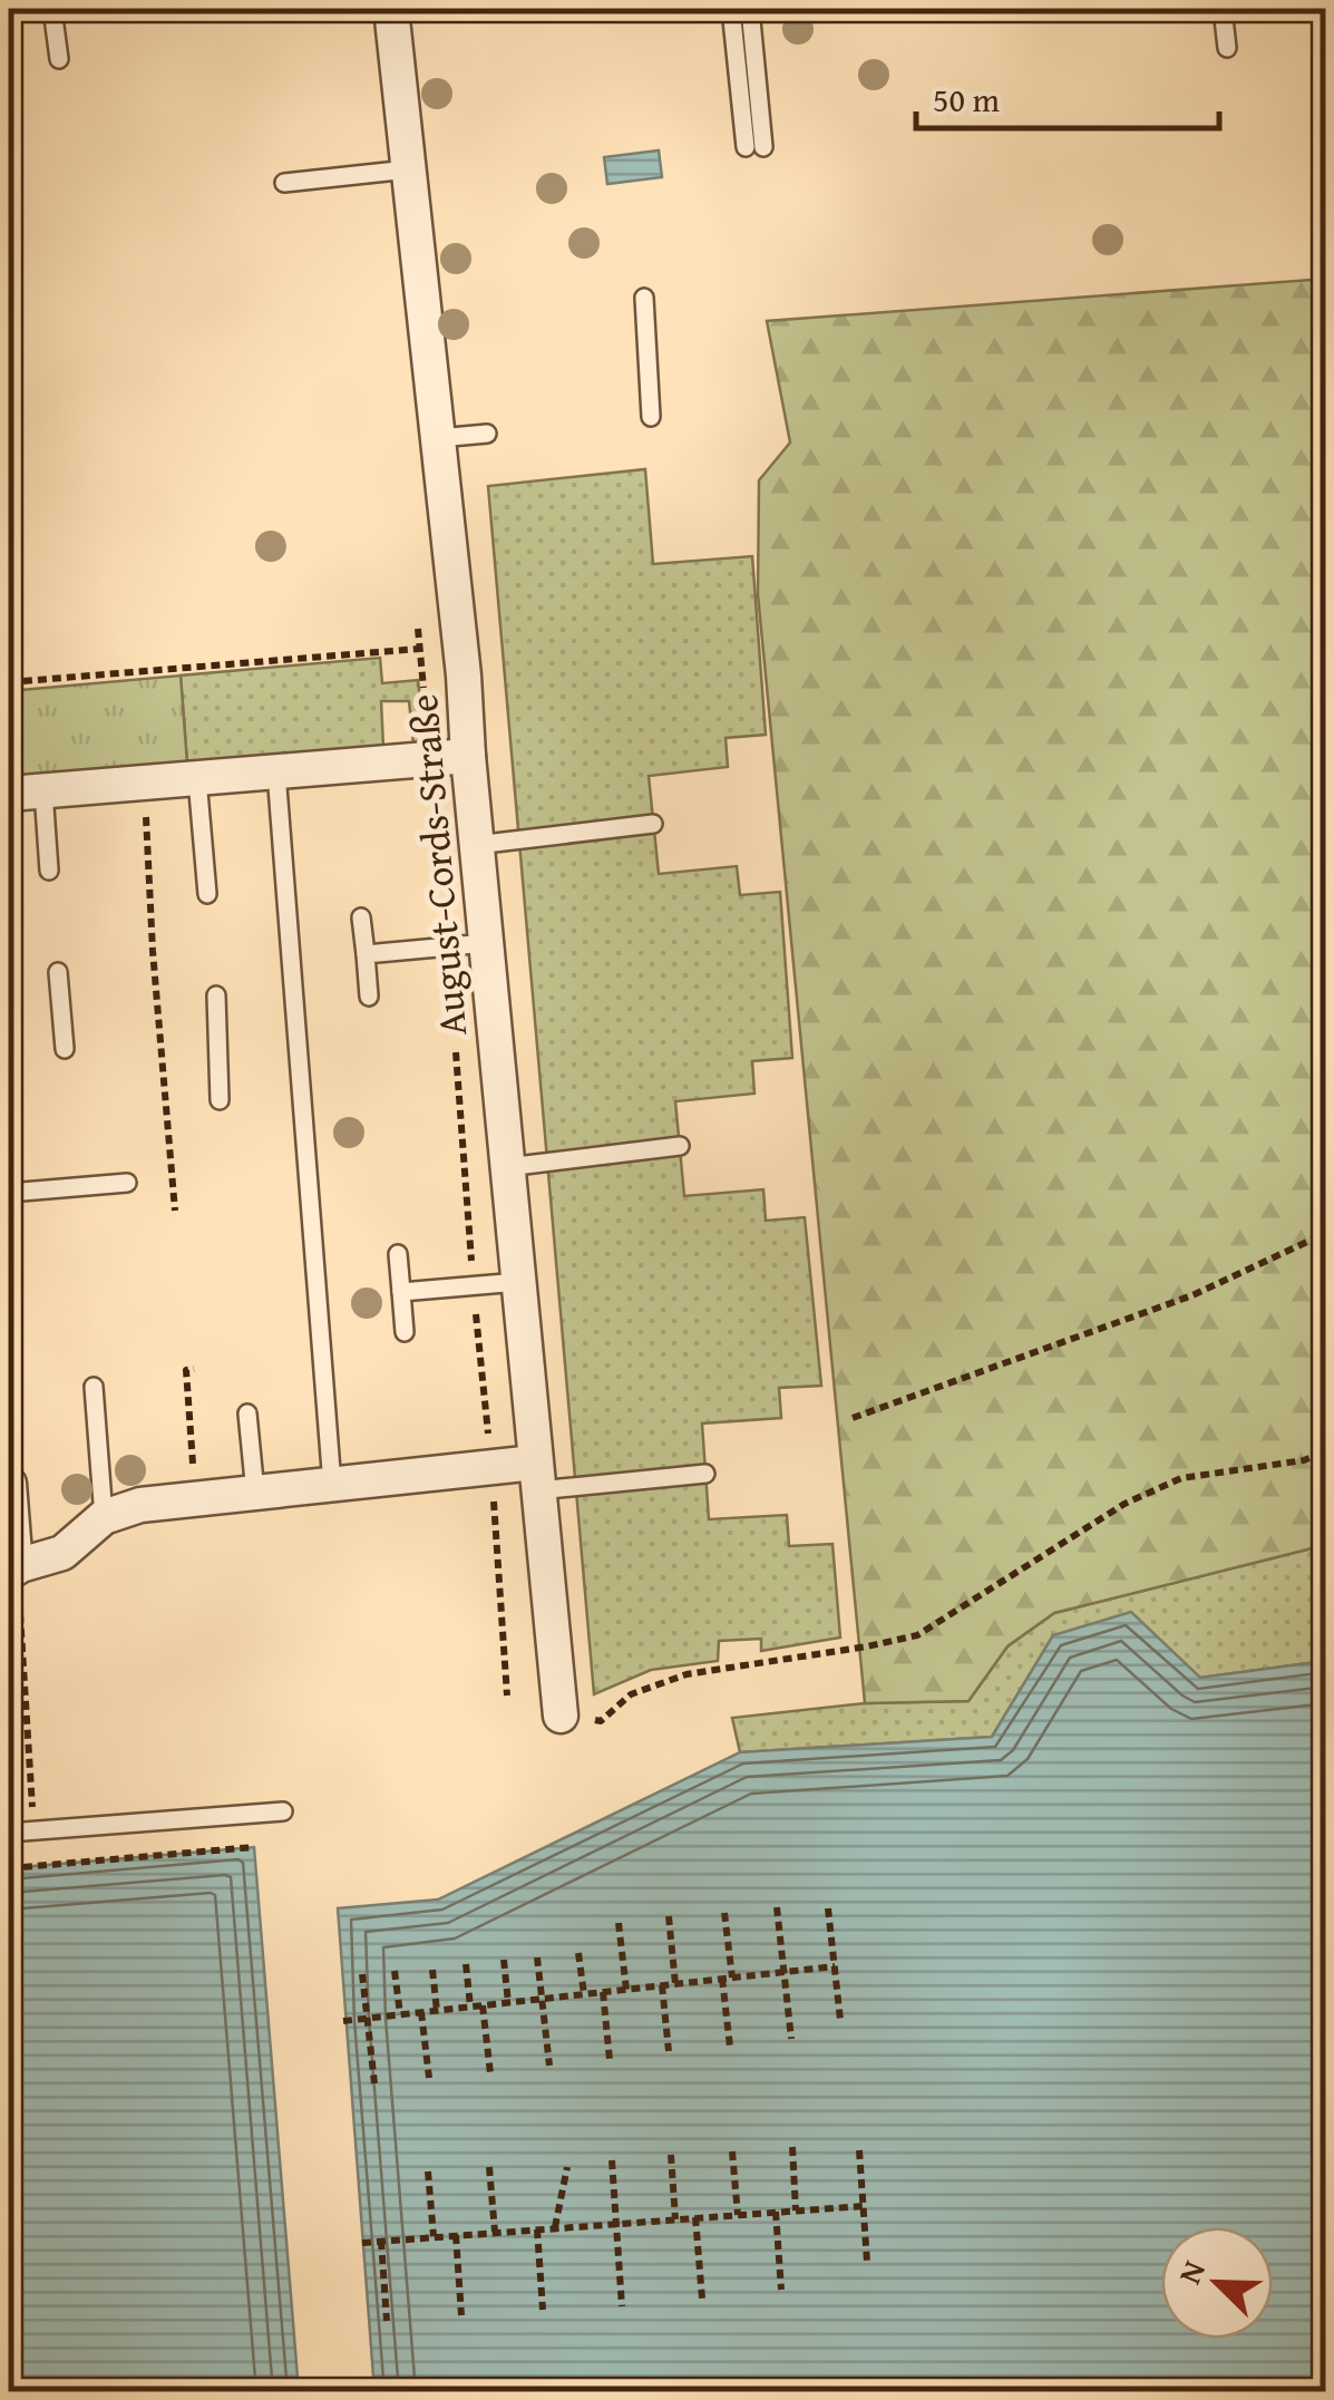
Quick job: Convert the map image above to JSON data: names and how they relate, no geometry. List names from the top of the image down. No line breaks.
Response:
{"streets":{"street":["August-Cords-Straße"]},"scale_bar":"50 m","north":"top left"}
